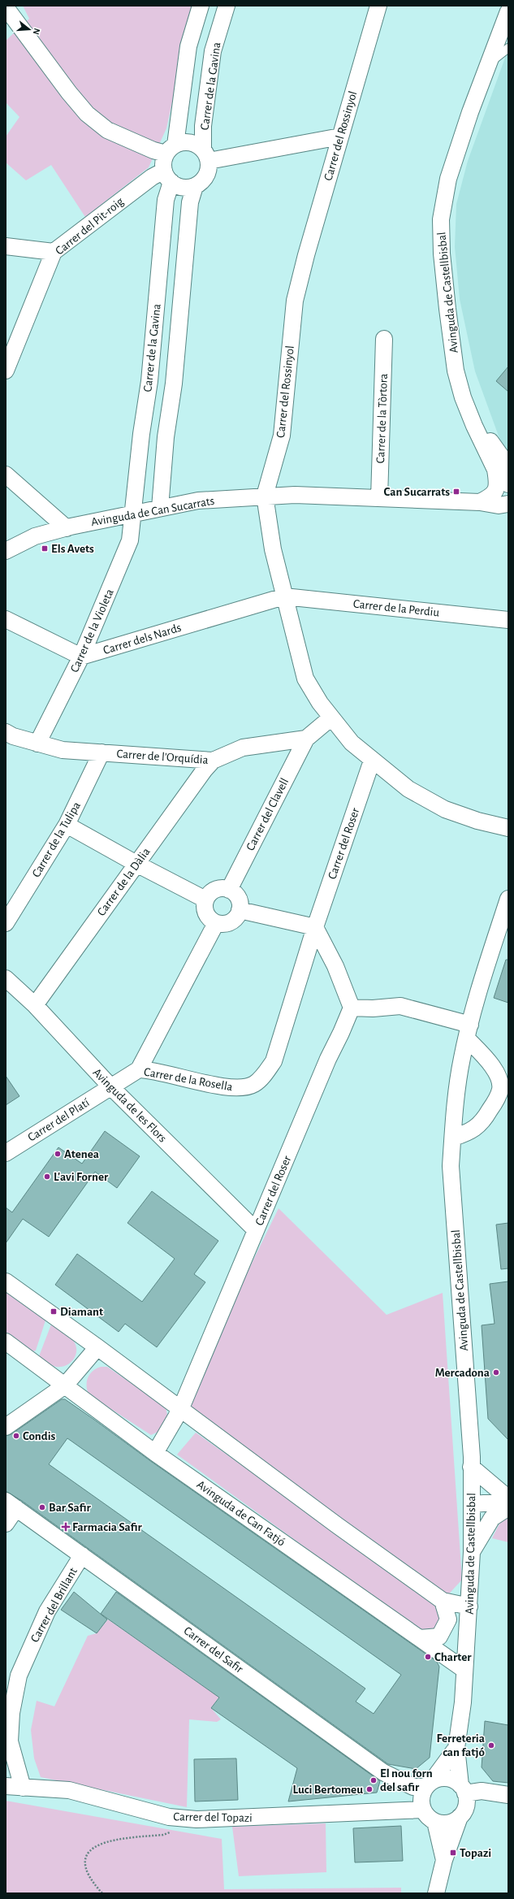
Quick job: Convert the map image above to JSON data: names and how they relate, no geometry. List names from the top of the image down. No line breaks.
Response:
{"streets":{"street":["Carrer de la Gavina","Carrer del Rossinyol","Carrer del Pit-roig","Avinguda de Castellbisbal","Carrer de la Tòrtora","Avinguda de Can Sucarrats","Carrer de la Perdiu","Carrer de la Violeta","Carrer dels Nards","Carrer de l'Orquídia","Carrer del Clavell","Carrer de la Tulipa","Carrer del Roser","Carrer de la Dàlia","Carrer de la Rosella","Avinguda de les Flors","Carrer del Platí","Avinguda de Can Fatjó","Carrer del Brillant","Carrer del Safir","Carrer del Topazi"]},"crossings":[["Carrer de la Gavina","Carrer del Pit-roig"],["Carrer de la Gavina","Avinguda de Can Sucarrats"],["Carrer de la Gavina","Carrer de la Violeta"],["Carrer del Rossinyol","Avinguda de Can Sucarrats"],["Carrer del Rossinyol","Carrer de la Perdiu"],["Carrer del Rossinyol","Carrer dels Nards"],["Carrer del Rossinyol","Carrer del Roser"],["Avinguda de Castellbisbal","Avinguda de Can Fatjó"],["Avinguda de Castellbisbal","Carrer del Safir"],["Avinguda de Castellbisbal","Carrer del Topazi"],["Carrer de la Tòrtora","Avinguda de Can Sucarrats"],["Avinguda de Can Sucarrats","Carrer de la Violeta"],["Carrer de la Perdiu","Carrer dels Nards"],["Carrer de la Violeta","Carrer dels Nards"],["Carrer de la Violeta","Carrer de l'Orquídia"],["Carrer de l'Orquídia","Carrer del Clavell"],["Carrer de l'Orquídia","Carrer de la Tulipa"],["Carrer de l'Orquídia","Carrer de la Dàlia"],["Carrer del Roser","Carrer de la Rosella"],["Carrer del Roser","Avinguda de les Flors"],["Carrer del Roser","Avinguda de Can Fatjó"],["Carrer de la Dàlia","Avinguda de les Flors"],["Carrer de la Rosella","Avinguda de les Flors"],["Carrer de la Rosella","Carrer del Platí"],["Avinguda de les Flors","Carrer del Platí"],["Carrer del Brillant","Carrer del Safir"],["Carrer del Brillant","Carrer del Topazi"],["Carrer del Safir","Carrer del Topazi"]],"places":{"transit":["Can Sucarrats","Els Avets","Diamant","Topazi"],"other":["Atenea","L'avi Forner","Mercadona","Condis","Bar Safir","Charter","Ferreteria can fatjó","El nou forn del safir","Luci Bertomeu"],"health":["Farmacia Safir"]},"north":"right"}
